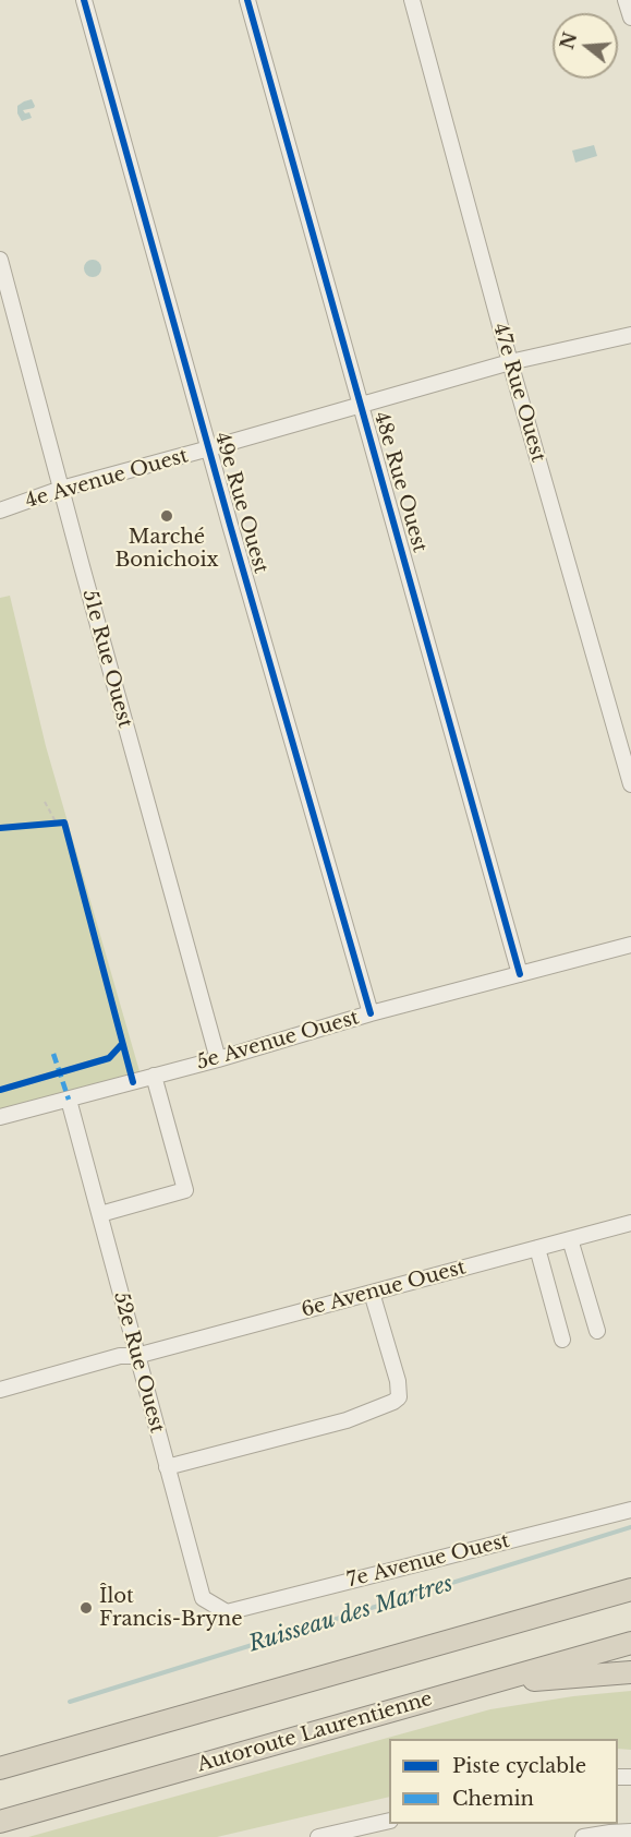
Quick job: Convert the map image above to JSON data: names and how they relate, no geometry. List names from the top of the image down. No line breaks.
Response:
{"streets":{"highway":["Autoroute Laurentienne"],"street":["47e Rue Ouest","4e Avenue Ouest","48e Rue Ouest","49e Rue Ouest","51e Rue Ouest","5e Avenue Ouest","6e Avenue Ouest","52e Rue Ouest","7e Avenue Ouest"]},"crossings":[["47e Rue Ouest","4e Avenue Ouest"],["4e Avenue Ouest","48e Rue Ouest"],["4e Avenue Ouest","49e Rue Ouest"],["4e Avenue Ouest","51e Rue Ouest"],["48e Rue Ouest","5e Avenue Ouest"],["49e Rue Ouest","5e Avenue Ouest"],["51e Rue Ouest","5e Avenue Ouest"],["5e Avenue Ouest","52e Rue Ouest"],["6e Avenue Ouest","52e Rue Ouest"],["52e Rue Ouest","7e Avenue Ouest"]],"water":["Ruisseau des Martres"],"places":["Marché Bonichoix","Îlot Francis-Bryne"],"legend":["Piste cyclable","Chemin"],"north":"left"}
